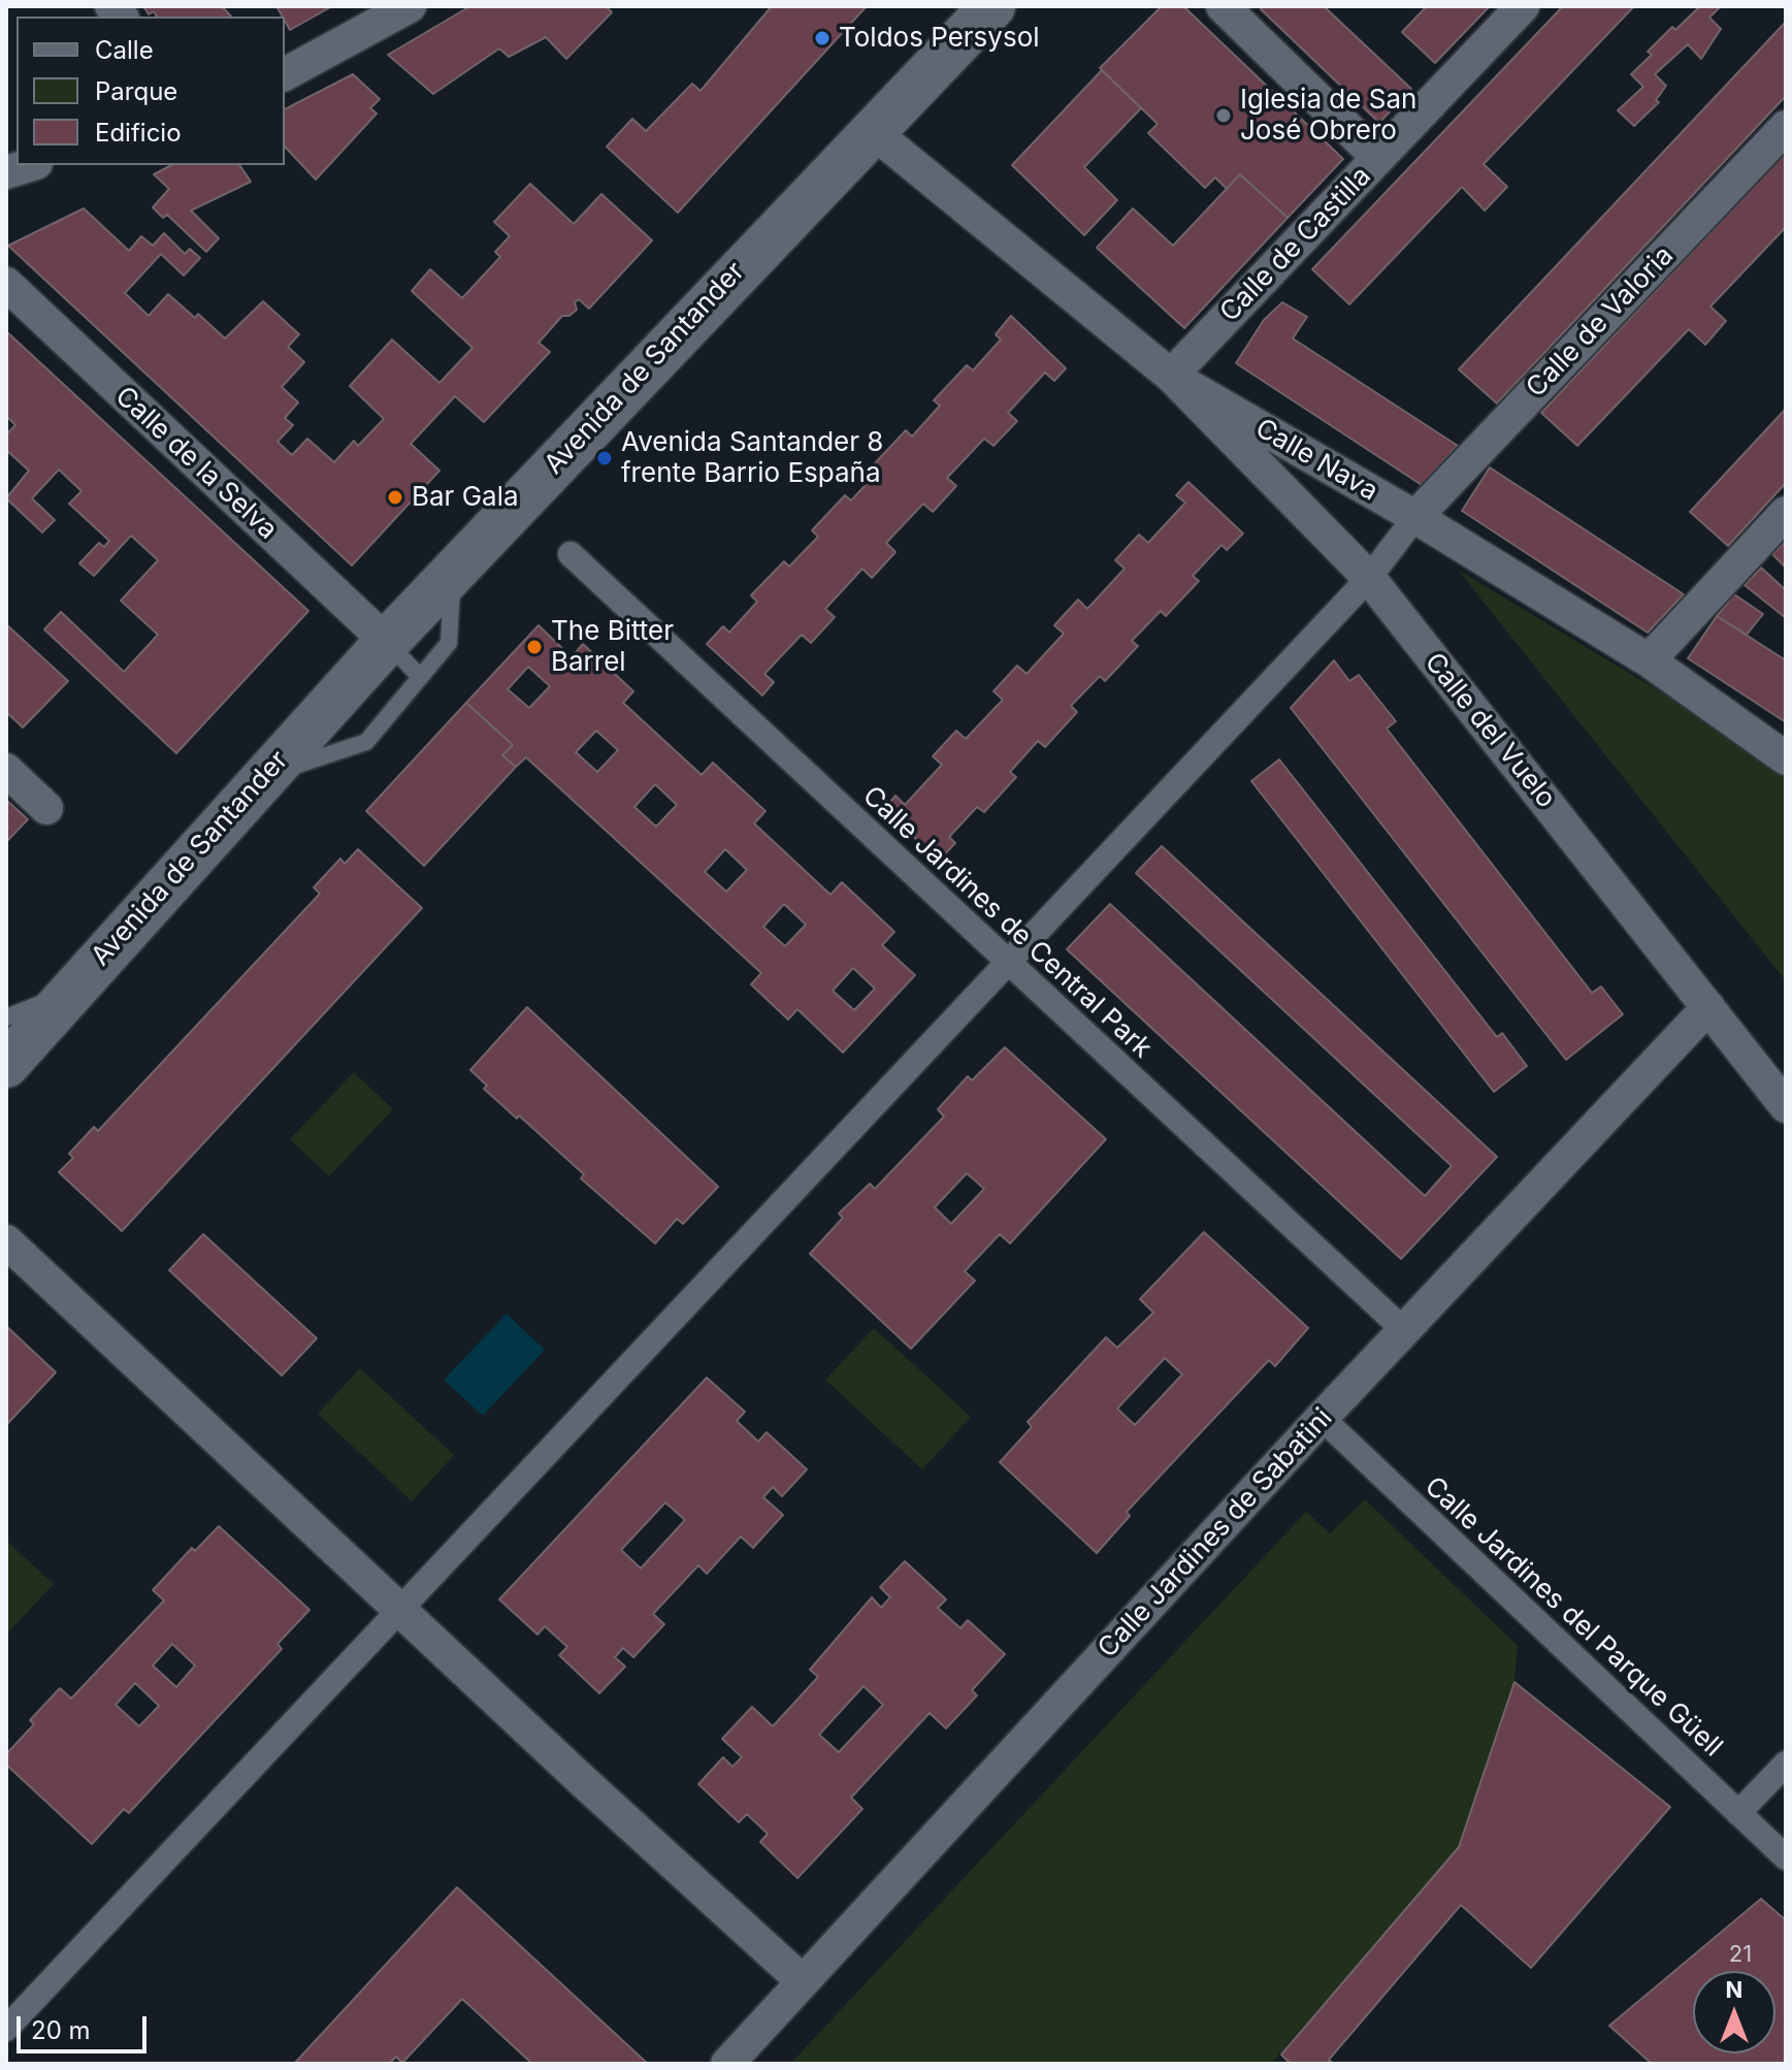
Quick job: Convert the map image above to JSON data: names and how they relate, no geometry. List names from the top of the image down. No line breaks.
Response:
{"streets":{"main road":["Avenida de Santander"],"street":["Calle de Castilla","Calle de Valoria","Calle Nava","Calle de la Selva","Calle del Vuelo","Calle Jardines de Central Park","Calle Jardines de Sabatini","Calle Jardines del Parque Güell"]},"crossings":[["Calle de Castilla","Calle Nava"],["Calle de Castilla","Calle del Vuelo"],["Calle de Valoria","Calle Nava"],["Avenida de Santander","Calle Nava"],["Avenida de Santander","Calle de la Selva"],["Calle Nava","Calle del Vuelo"],["Calle del Vuelo","Calle Jardines de Sabatini"],["Calle Jardines de Central Park","Calle Jardines de Sabatini"],["Calle Jardines de Sabatini","Calle Jardines del Parque Güell"]],"places":["Toldos Persysol","Iglesia de San José Obrero","Avenida Santander 8 frente Barrio España","Bar Gala","The Bitter Barrel"],"house_numbers":["21"],"legend":["Calle","Parque","Edificio"],"scale_bar":"20 m","north":"top"}
